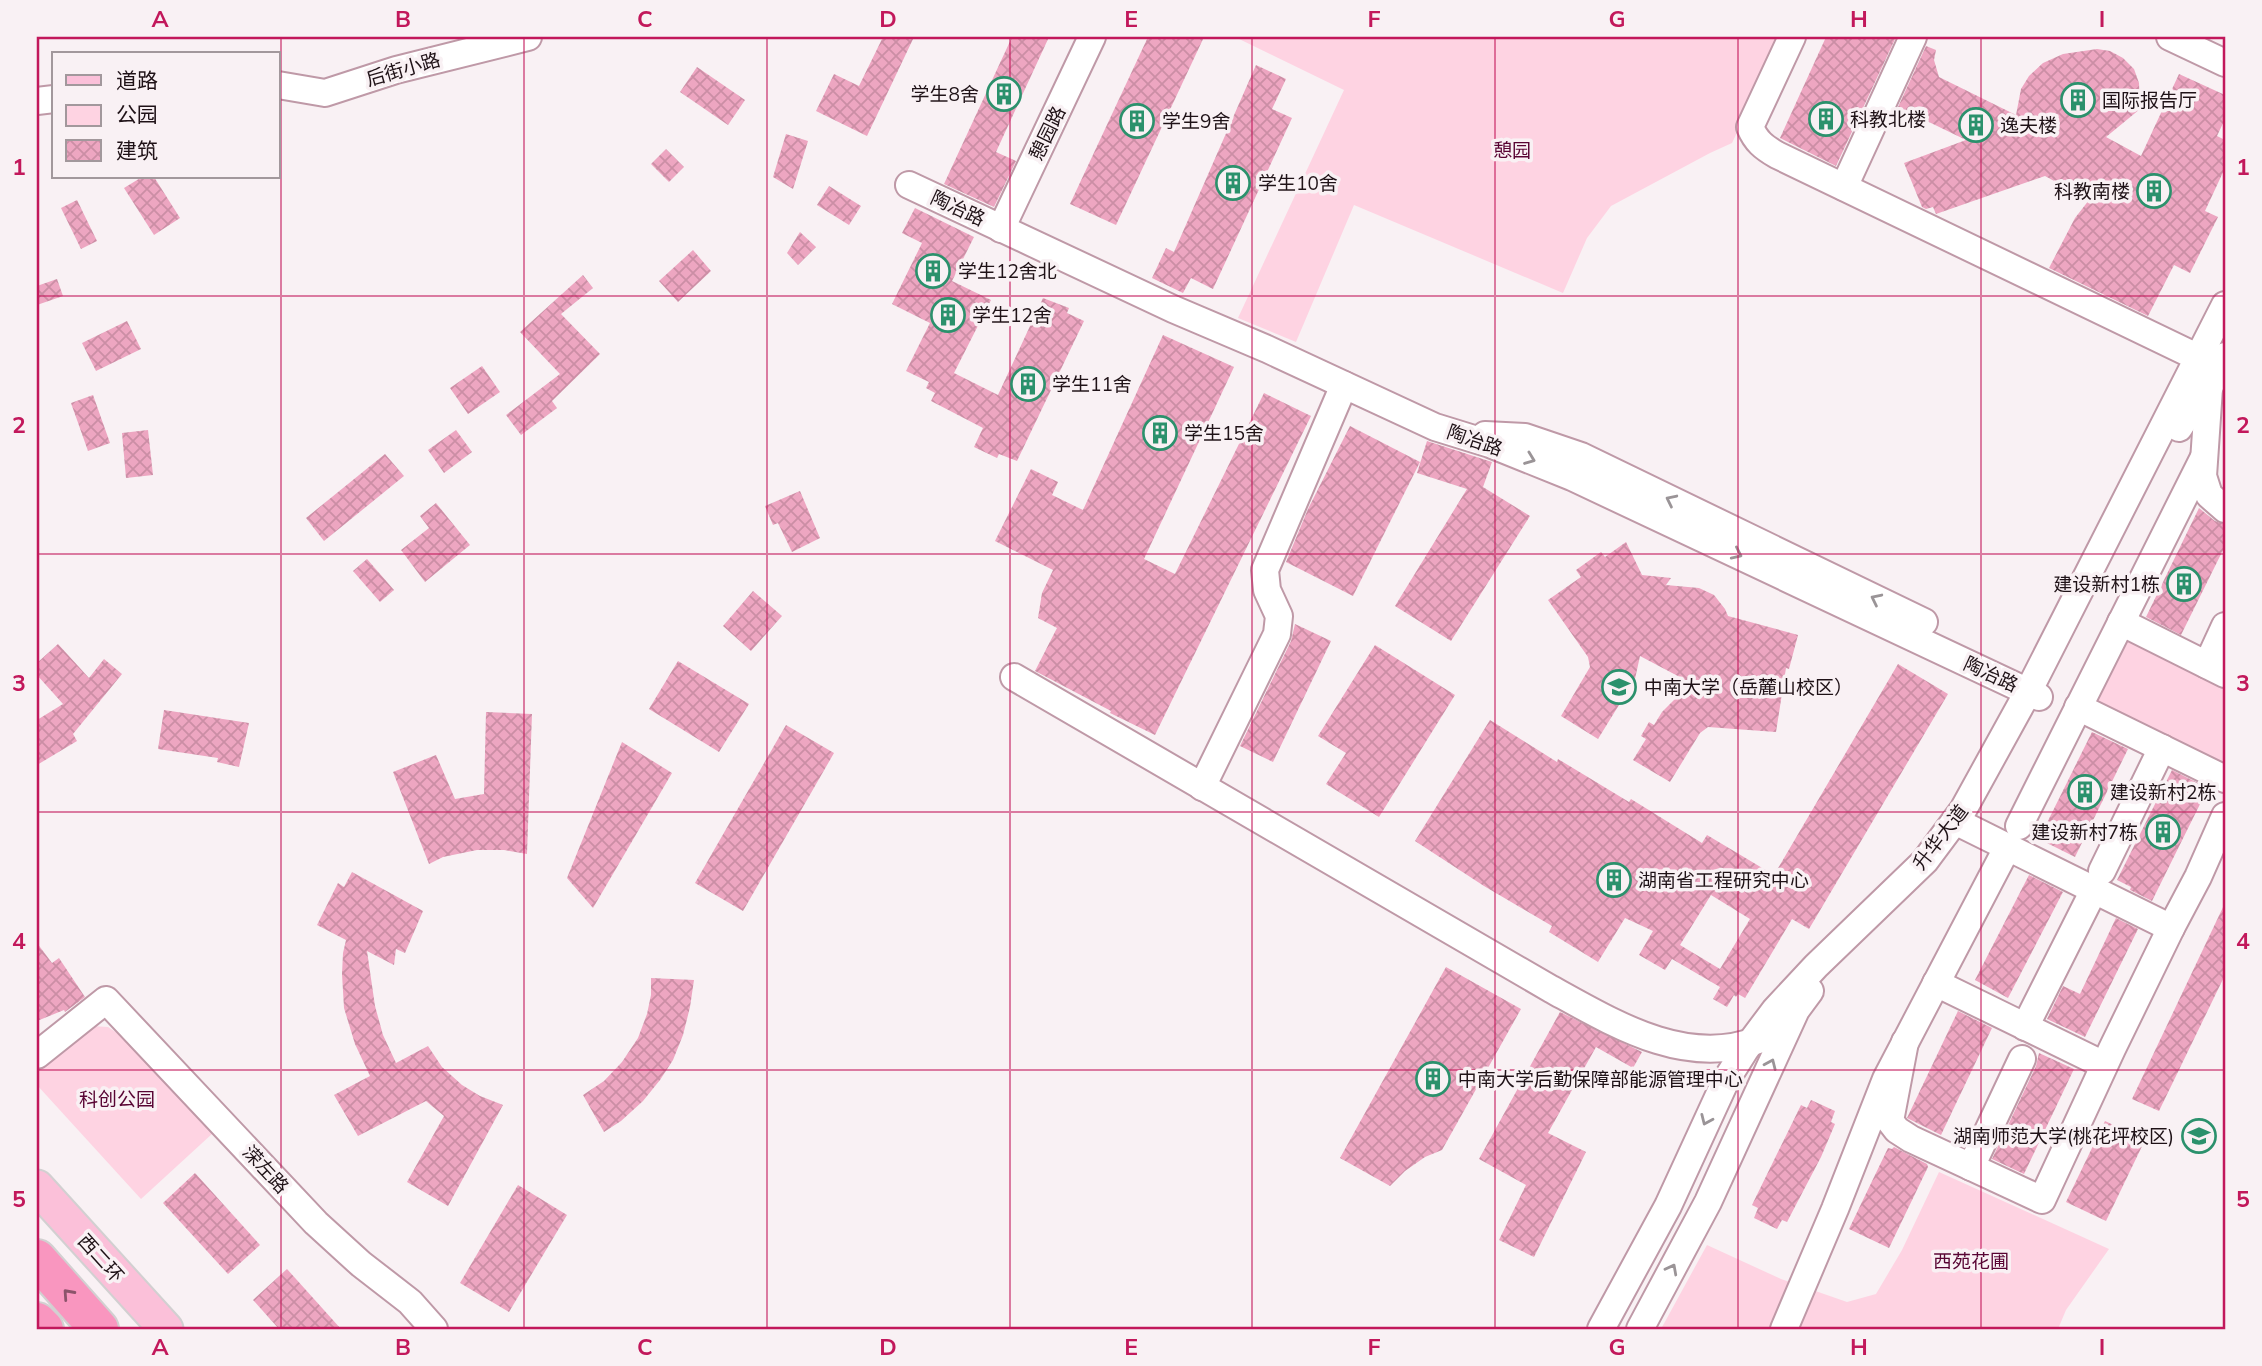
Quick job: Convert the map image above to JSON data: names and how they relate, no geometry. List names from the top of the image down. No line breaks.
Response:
{"streets":{"main road":["西二环"],"street":["后街小路","憩园路","陶冶路","升华大道","溁左路"]},"crossings":[["憩园路","陶冶路"],["陶冶路","升华大道"]],"parks":["憩园","科创公园","西苑花圃"],"places":{"building":["学生8舍","国际报告厅","科教北楼","学生9舍","逸夫楼","学生10舍","科教南楼","学生12舍北","学生12舍","学生11舍","学生15舍","建设新村1栋","建设新村2栋","建设新村7栋","湖南省工程研究中心","中南大学后勤保障部能源管理中心"],"school or university":["中南大学（岳麓山校区）","湖南师范大学(桃花坪校区)"]},"legend":["道路","公园","建筑"],"grid":{"columns":["A","B","C","D","E","F","G","H","I"],"rows":["1","2","3","4","5"]}}
